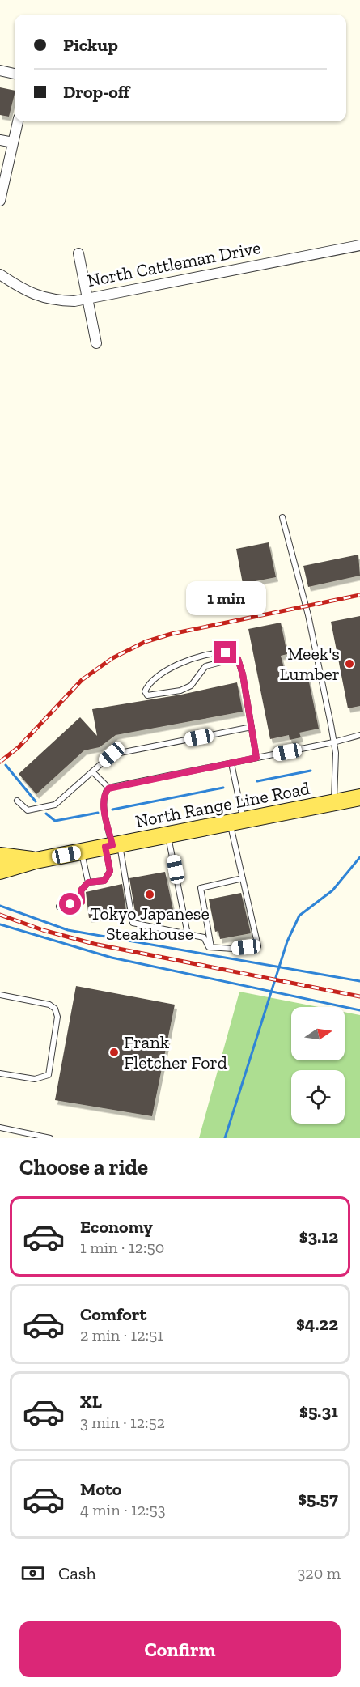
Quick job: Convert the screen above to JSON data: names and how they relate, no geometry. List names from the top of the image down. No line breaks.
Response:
{"streets":{"main road":["North Range Line Road"],"street":["North Cattleman Drive"]},"places":["Meek's Lumber","Tokyo Japanese Steakhouse","Frank Fletcher Ford"],"north":"right","page":{"banner":["Pickup","Drop-off"],"bubble":"1 min","heading":"Choose a ride","list":[{"name":"Economy","note":"1 min · 12:50","value":"$3.12"},{"name":"Comfort","note":"2 min · 12:51","value":"$4.22"},{"name":"XL","note":"3 min · 12:52","value":"$5.31"},{"name":"Moto","note":"4 min · 12:53","value":"$5.57"}],"pay":["Cash","320 m"],"buttons":"Confirm"}}
